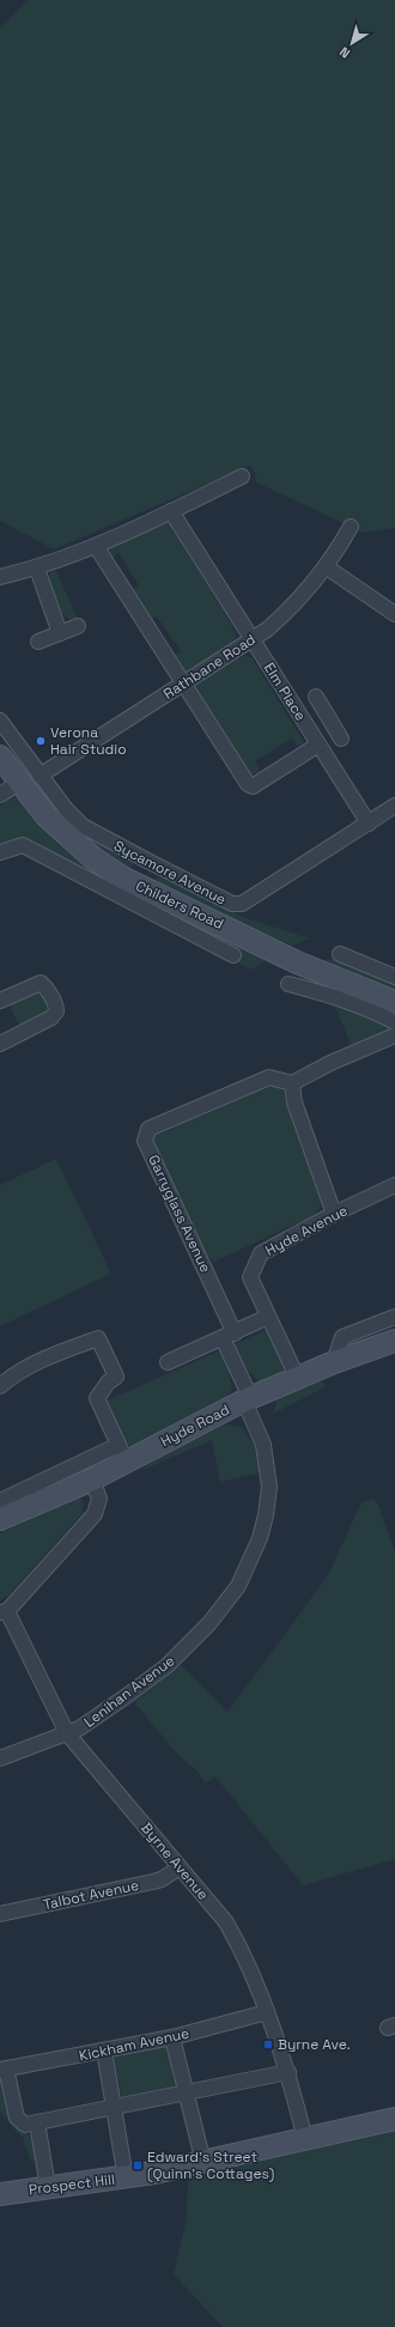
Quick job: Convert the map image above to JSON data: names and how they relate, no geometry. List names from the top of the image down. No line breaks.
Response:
{"streets":{"main road":["Childers Road","Hyde Road","Prospect Hill"],"street":["Rathbane Road","Elm Place","Sycamore Avenue","Garryglass Avenue","Hyde Avenue","Lenihan Avenue","Byrne Avenue","Talbot Avenue","Kickham Avenue"]},"crossings":[["Rathbane Road","Elm Place"],["Rathbane Road","Sycamore Avenue"],["Rathbane Road","Childers Road"],["Elm Place","Sycamore Avenue"],["Sycamore Avenue","Childers Road"],["Garryglass Avenue","Lenihan Avenue"],["Hyde Avenue","Hyde Road"],["Hyde Road","Lenihan Avenue"],["Lenihan Avenue","Byrne Avenue"],["Byrne Avenue","Talbot Avenue"],["Byrne Avenue","Kickham Avenue"],["Byrne Avenue","Prospect Hill"]],"places":{"other":["Verona Hair Studio"],"transit":["Byrne Ave.","Edward's Street (Quinn's Cottages)"]},"north":"bottom left"}
